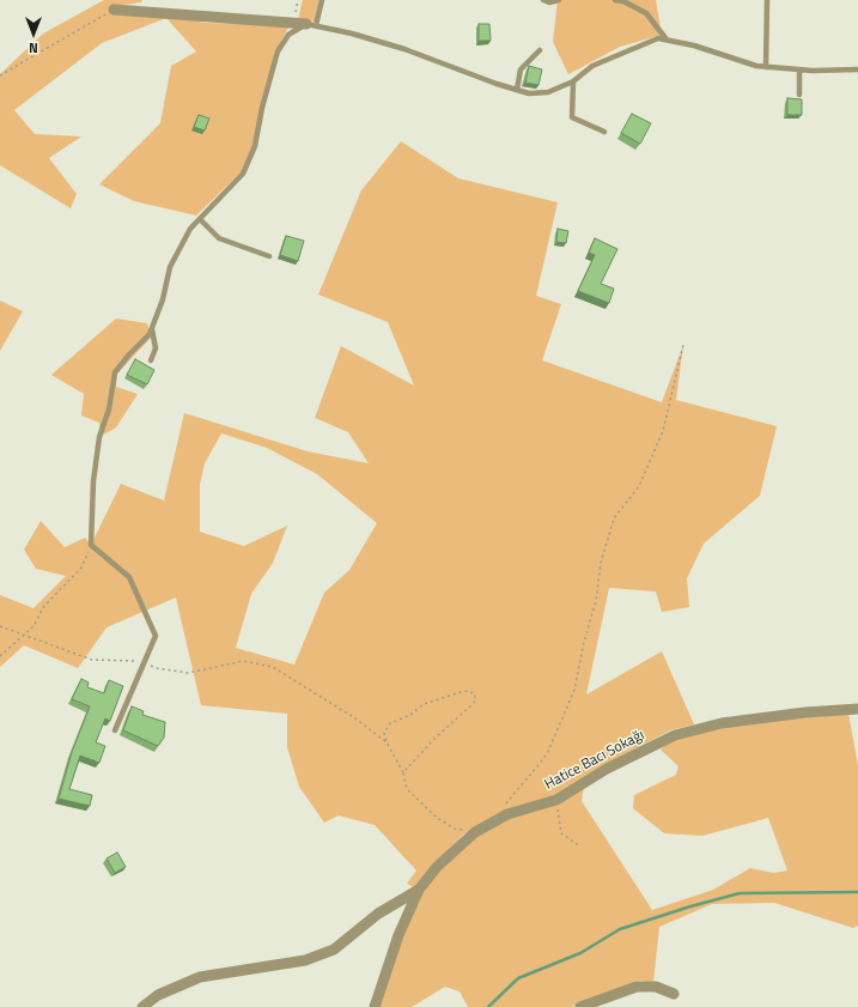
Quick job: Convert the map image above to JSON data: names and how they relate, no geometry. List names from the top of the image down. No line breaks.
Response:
{"streets":{"street":["Hatice Bacı Sokağı"]},"north":"bottom"}
